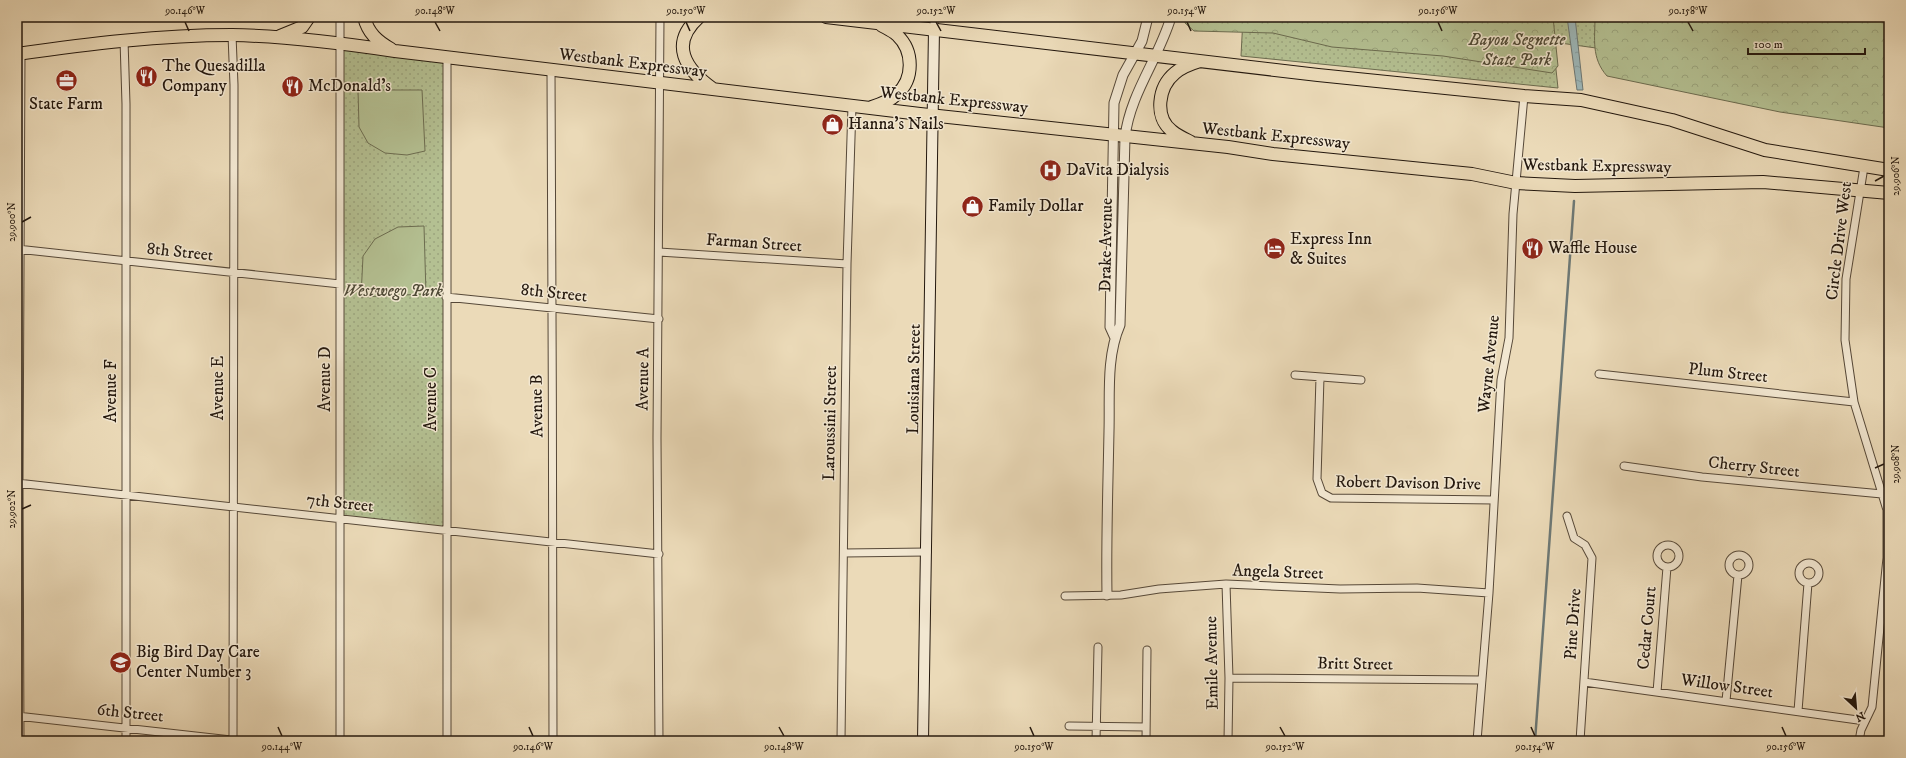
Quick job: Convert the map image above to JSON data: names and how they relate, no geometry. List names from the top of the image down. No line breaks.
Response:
{"streets":{"highway":["Westbank Expressway"],"main road":["Louisiana Street"],"street":["Circle Drive West","Farman Street","Drake Avenue","8th Street","Wayne Avenue","Plum Street","Avenue D","Avenue A","Avenue E","Avenue F","Avenue C","Avenue B","Laroussini Street","Cherry Street","Robert Davison Drive","7th Street","Angela Street","Pine Drive","Cedar Court","Emile Avenue","Britt Street","Willow Street","6th Street"]},"crossings":[["Westbank Expressway","Circle Drive West"],["Westbank Expressway","Drake Avenue"],["Westbank Expressway","Wayne Avenue"],["Westbank Expressway","Avenue D"],["Westbank Expressway","Avenue A"],["Westbank Expressway","Louisiana Street"],["Westbank Expressway","Avenue E"],["Westbank Expressway","Avenue F"],["Westbank Expressway","Avenue C"],["Westbank Expressway","Avenue B"],["Westbank Expressway","Laroussini Street"],["Circle Drive West","Plum Street"],["Circle Drive West","Cherry Street"],["Circle Drive West","Willow Street"],["Farman Street","Avenue A"],["Farman Street","Laroussini Street"],["Drake Avenue","Angela Street"],["8th Street","Avenue D"],["8th Street","Avenue A"],["8th Street","Avenue E"],["8th Street","Avenue F"],["8th Street","Avenue C"],["8th Street","Avenue B"],["Wayne Avenue","Robert Davison Drive"],["Wayne Avenue","Angela Street"],["Wayne Avenue","Britt Street"],["Avenue D","7th Street"],["Avenue A","7th Street"],["Avenue E","7th Street"],["Avenue E","6th Street"],["Avenue F","7th Street"],["Avenue F","6th Street"],["Avenue C","7th Street"],["Avenue B","7th Street"],["Angela Street","Emile Avenue"],["Pine Drive","Willow Street"],["Cedar Court","Willow Street"],["Emile Avenue","Britt Street"]],"parks":["Bayou Segnette State Park","Westwego Park"],"places":{"restaurant":["The Quesadilla Company","McDonald's","Waffle House"],"office":["State Farm"],"shop":["Hanna's Nails","Family Dollar"],"hospital":["DaVita Dialysis"],"hotel":["Express Inn & Suites"],"school or university":["Big Bird Day Care Center Number 3"]},"scale_bar":"100 m","north":"bottom right","coordinates":["90.146°W","90.148°W","90.150°W","90.152°W","90.154°W","90.156°W","90.158°W","29.906°N","29.900°N","29.908°N","29.902°N","90.144°W"]}
